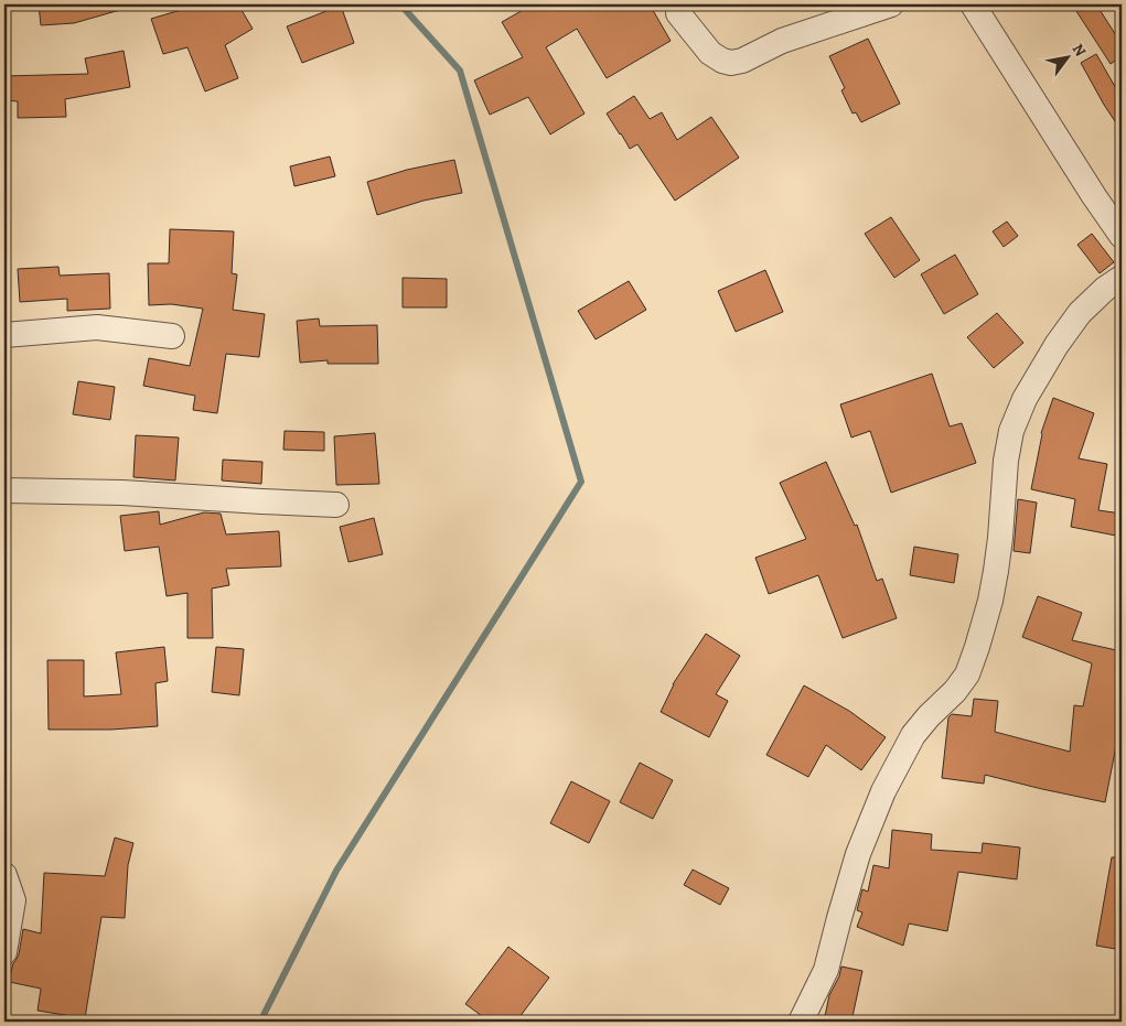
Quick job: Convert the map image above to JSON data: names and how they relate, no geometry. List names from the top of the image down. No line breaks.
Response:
{"north":"top right"}
